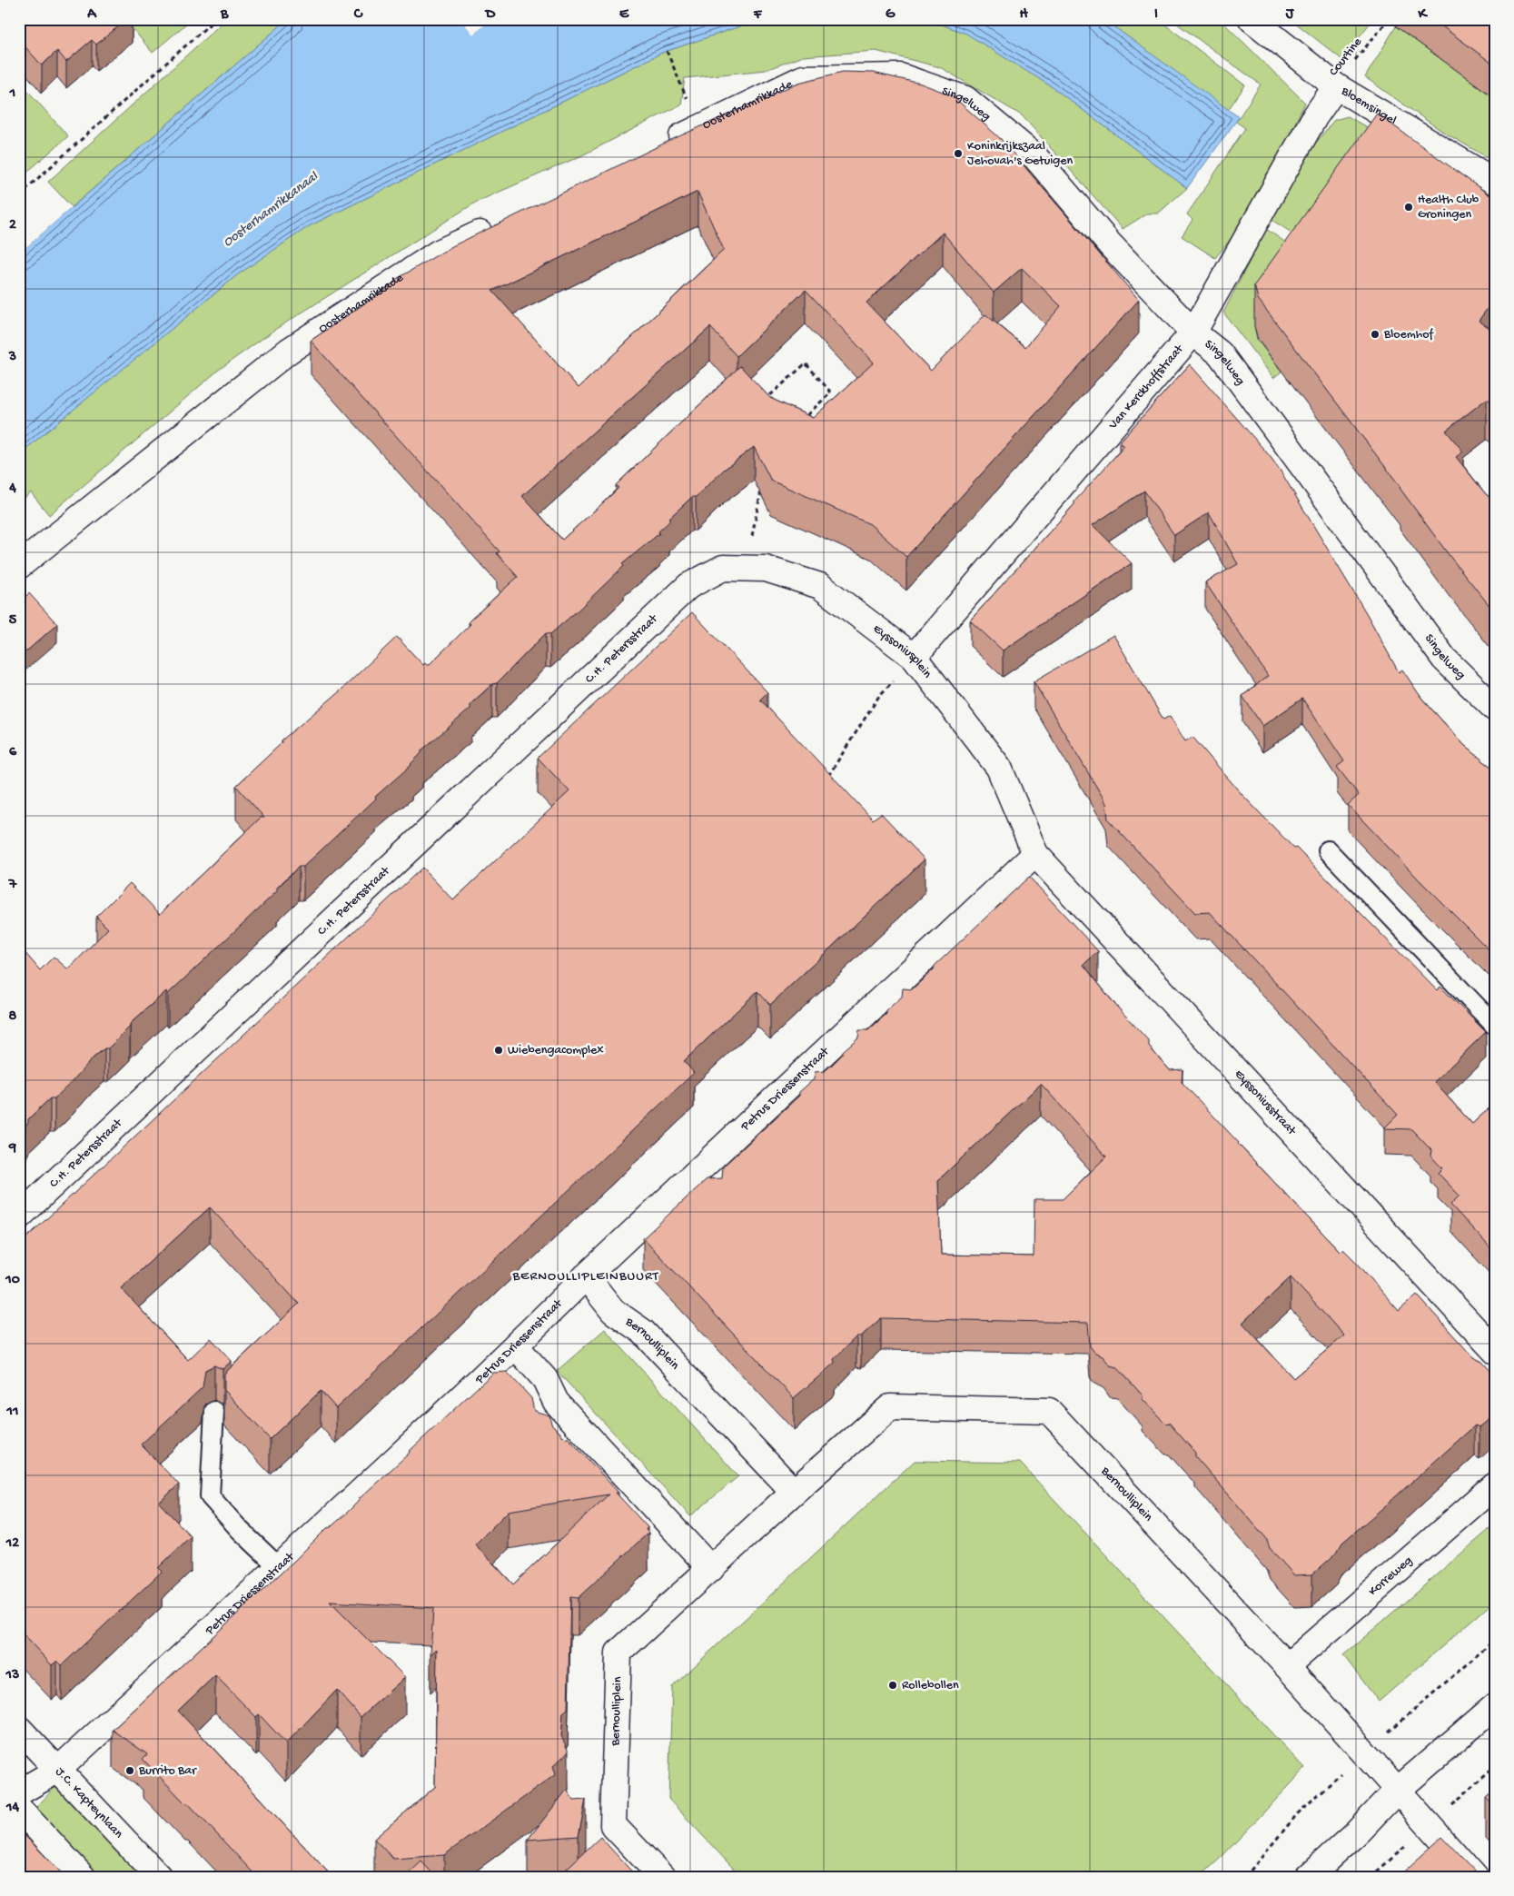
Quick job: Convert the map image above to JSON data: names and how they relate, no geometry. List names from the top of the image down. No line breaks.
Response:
{"streets":{"street":["Oosterhamrikkade","Singelweg","Bloemsingel","Van Kerckhoffstraat","C.H. Petersstraat","Eyssoniusplein","Petrus Driessenstraat","Eyssoniusstraat","Bernoulliplein","Korreweg","J.C. Kapteynlaan"],"path":["Courtine"]},"crossings":[["Courtine","Bloemsingel"],["Courtine","Van Kerckhoffstraat"],["Oosterhamrikkade","Singelweg"],["Singelweg","Van Kerckhoffstraat"],["Bloemsingel","Van Kerckhoffstraat"],["Van Kerckhoffstraat","Eyssoniusplein"],["C.H. Petersstraat","Eyssoniusplein"],["Eyssoniusplein","Petrus Driessenstraat"],["Eyssoniusplein","Eyssoniusstraat"],["Petrus Driessenstraat","Eyssoniusstraat"],["Petrus Driessenstraat","Bernoulliplein"],["Petrus Driessenstraat","J.C. Kapteynlaan"],["Bernoulliplein","Korreweg"]],"districts":["BERNOULLIPLEINBUURT"],"water":["Oosterhamrikkanaal"],"places":["Koninkrijkszaal Jehovah's Getuigen","Health Club Groningen","Bloemhof","Wiebengacomplex","Rollebollen","Burrito Bar"],"grid":{"columns":["A","B","C","D","E","F","G","H","I","J","K"],"rows":["1","2","3","4","5","6","7","8","9","10","11","12","13","14"]}}
